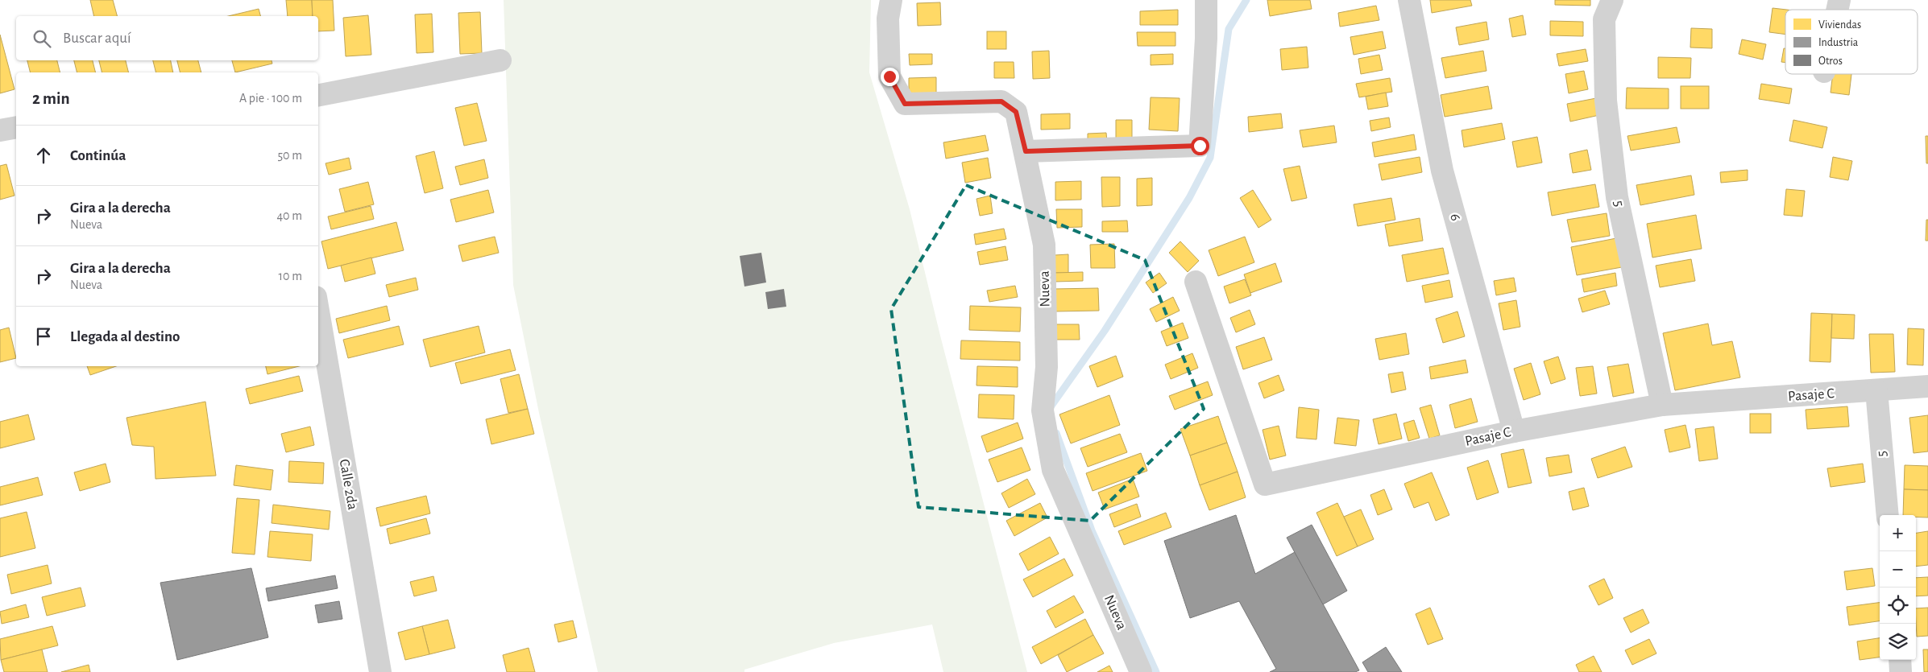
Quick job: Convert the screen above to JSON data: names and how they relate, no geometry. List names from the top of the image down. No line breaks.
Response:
{"streets":{"street":["5","6","Nueva","Pasaje C","Calle 2da"]},"crossings":[["5","Pasaje C"],["6","Pasaje C"]],"legend":["Viviendas","Industria","Otros"],"page":{"search":"Buscar aquí","heading":["2 min","A pie · 100 m"],"list":[["Continúa","50 m"],["Gira a la derecha","Nueva","40 m"],["Gira a la derecha","Nueva","10 m"],"Llegada al destino"],"map_buttons":["+","−"]}}
